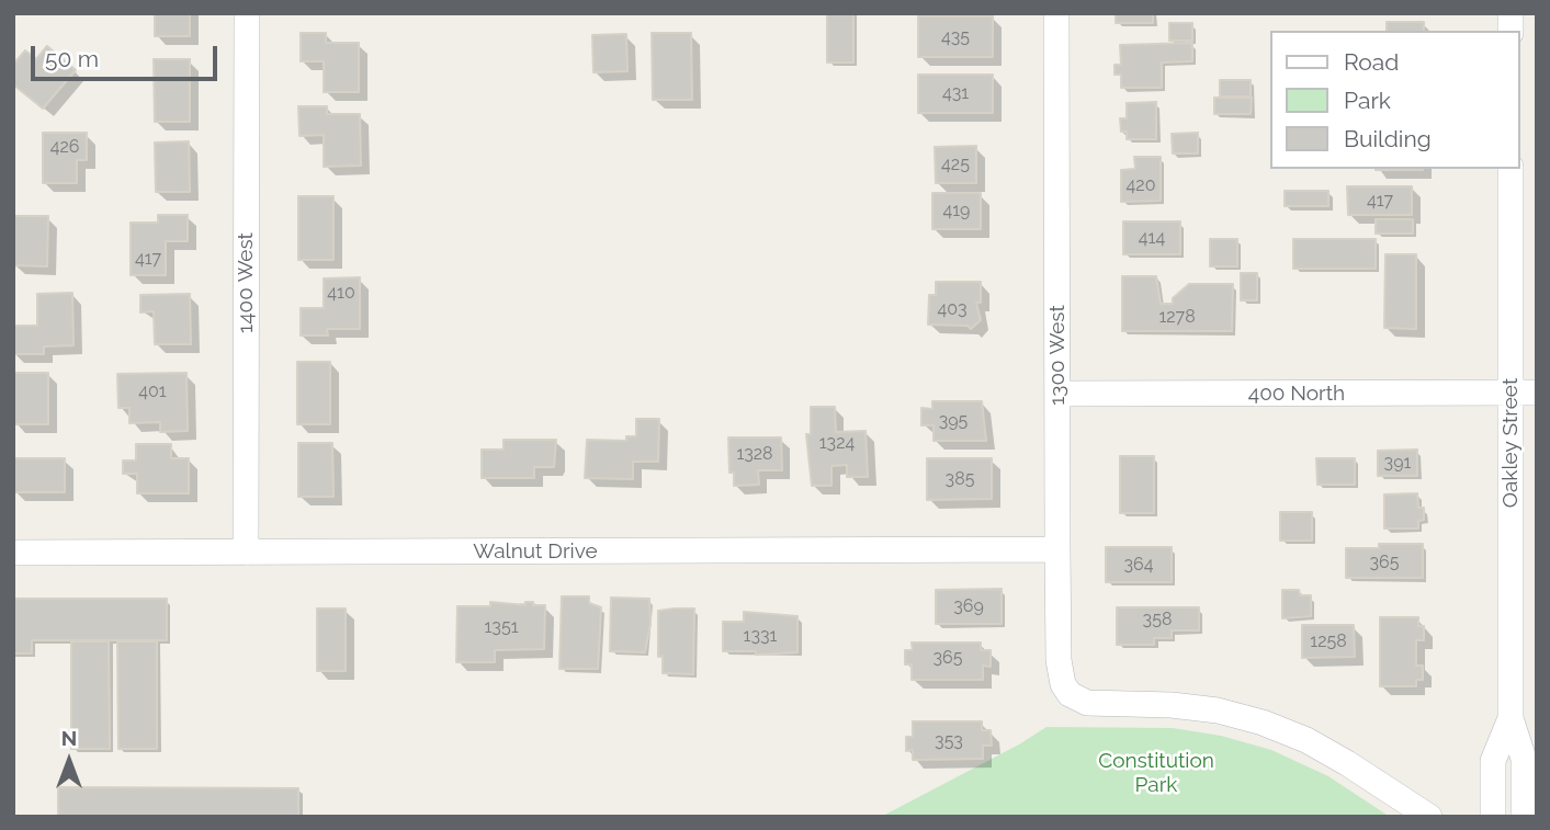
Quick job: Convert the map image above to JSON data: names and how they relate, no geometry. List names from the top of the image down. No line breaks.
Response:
{"streets":{"street":["1400 West","1300 West","400 North","Oakley Street","Walnut Drive"]},"crossings":[["1400 West","Walnut Drive"],["1300 West","400 North"],["1300 West","Walnut Drive"],["400 North","Oakley Street"]],"parks":["Constitution Park"],"house_numbers":["435","431","426","425","420","417","419","414","417","410","403","1278","401","395","1324","1328","391","385","365","364","369","358","1351","1331","1258","365","353"],"legend":["Road","Park","Building"],"scale_bar":"50 m","north":"top"}
